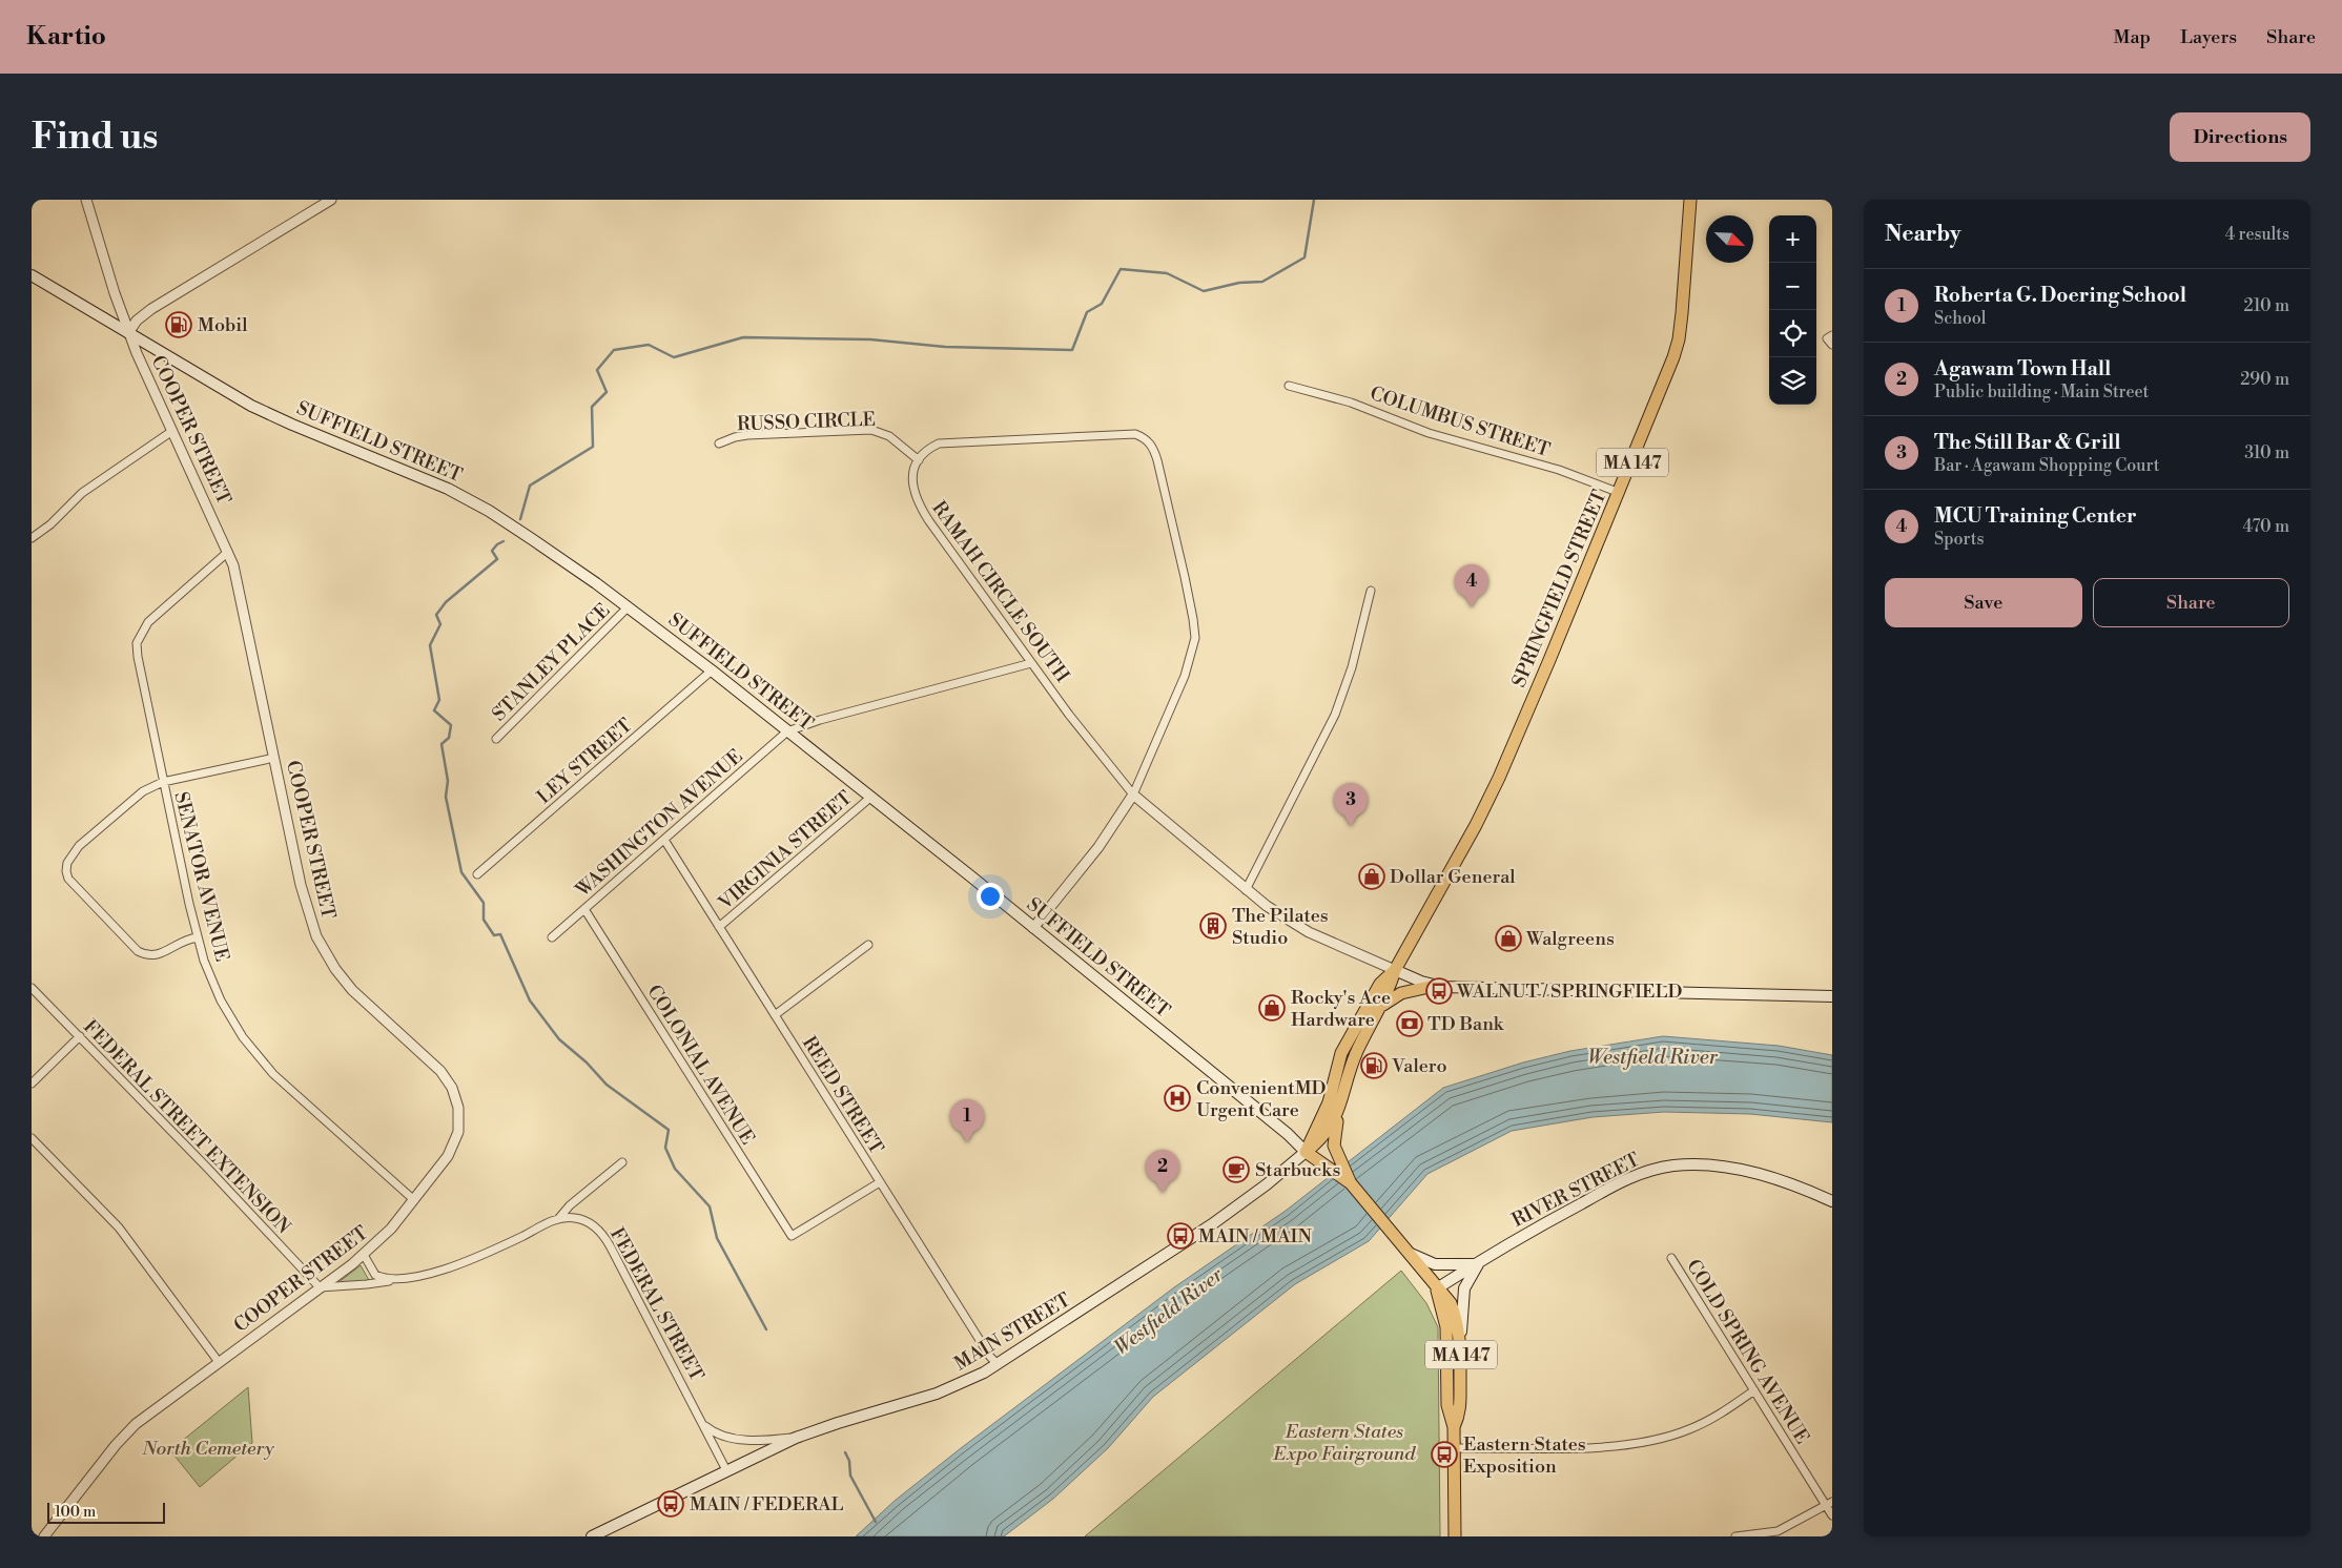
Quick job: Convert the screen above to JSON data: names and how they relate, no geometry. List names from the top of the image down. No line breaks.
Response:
{"streets":{"main road":["SUFFIELD STREET","MA 147","SPRINGFIELD STREET","RIVER STREET","MAIN STREET"],"street":["RUSSO CIRCLE","COLUMBUS STREET","COOPER STREET","RAMAH CIRCLE SOUTH","STANLEY PLACE","LEY STREET","WASHINGTON AVENUE","VIRGINIA STREET","SENATOR AVENUE","COLONIAL AVENUE","REED STREET","FEDERAL STREET EXTENSION","FEDERAL STREET","COLD SPRING AVENUE"]},"crossings":[["RUSSO CIRCLE","RAMAH CIRCLE SOUTH"],["COLUMBUS STREET","SPRINGFIELD STREET"],["COOPER STREET","SUFFIELD STREET"],["COOPER STREET","SENATOR AVENUE"],["COOPER STREET","FEDERAL STREET EXTENSION"],["COOPER STREET","FEDERAL STREET"],["SUFFIELD STREET","MA 147"],["SUFFIELD STREET","SPRINGFIELD STREET"],["SUFFIELD STREET","STANLEY PLACE"],["SUFFIELD STREET","LEY STREET"],["SUFFIELD STREET","WASHINGTON AVENUE"],["SUFFIELD STREET","VIRGINIA STREET"],["SUFFIELD STREET","MAIN STREET"],["MA 147","SPRINGFIELD STREET"],["MA 147","RIVER STREET"],["SPRINGFIELD STREET","MAIN STREET"],["WASHINGTON AVENUE","COLONIAL AVENUE"],["WASHINGTON AVENUE","REED STREET"],["VIRGINIA STREET","REED STREET"],["COLONIAL AVENUE","REED STREET"],["REED STREET","MAIN STREET"],["FEDERAL STREET EXTENSION","FEDERAL STREET"],["FEDERAL STREET","MAIN STREET"]],"water":["Westfield River"],"parks":["Eastern States Expo Fairground","North Cemetery"],"places":{"fuel station":["Mobil","Valero"],"shop":["Dollar General","Walgreens","Rocky's Ace Hardware"],"building":["The Pilates Studio"],"bus stop":["WALNUT / SPRINGFIELD","MAIN / MAIN","Eastern States Exposition","MAIN / FEDERAL"],"bank":["TD Bank"],"hospital":["ConvenientMD Urgent Care"],"cafe":["Starbucks"]},"scale_bar":"100 m","north":"bottom right","page":{"header":"Kartio","nav":["Map","Layers","Share"],"buttons":["Directions",["Save","Share"]],"title":"Find us","heading":["Nearby","4 results"],"map_buttons":["+","−"],"list":[{"mark":"1","name":"Roberta G. Doering School","note":"School","value":"210 m"},{"mark":"2","name":"Agawam Town Hall","note":"Public building · Main Street","value":"290 m"},{"mark":"3","name":"The Still Bar & Grill","note":"Bar · Agawam Shopping Court","value":"310 m"},{"mark":"4","name":"MCU Training Center","note":"Sports","value":"470 m"}],"pins":["4","3","1","2"],"scale":"100 m"}}
